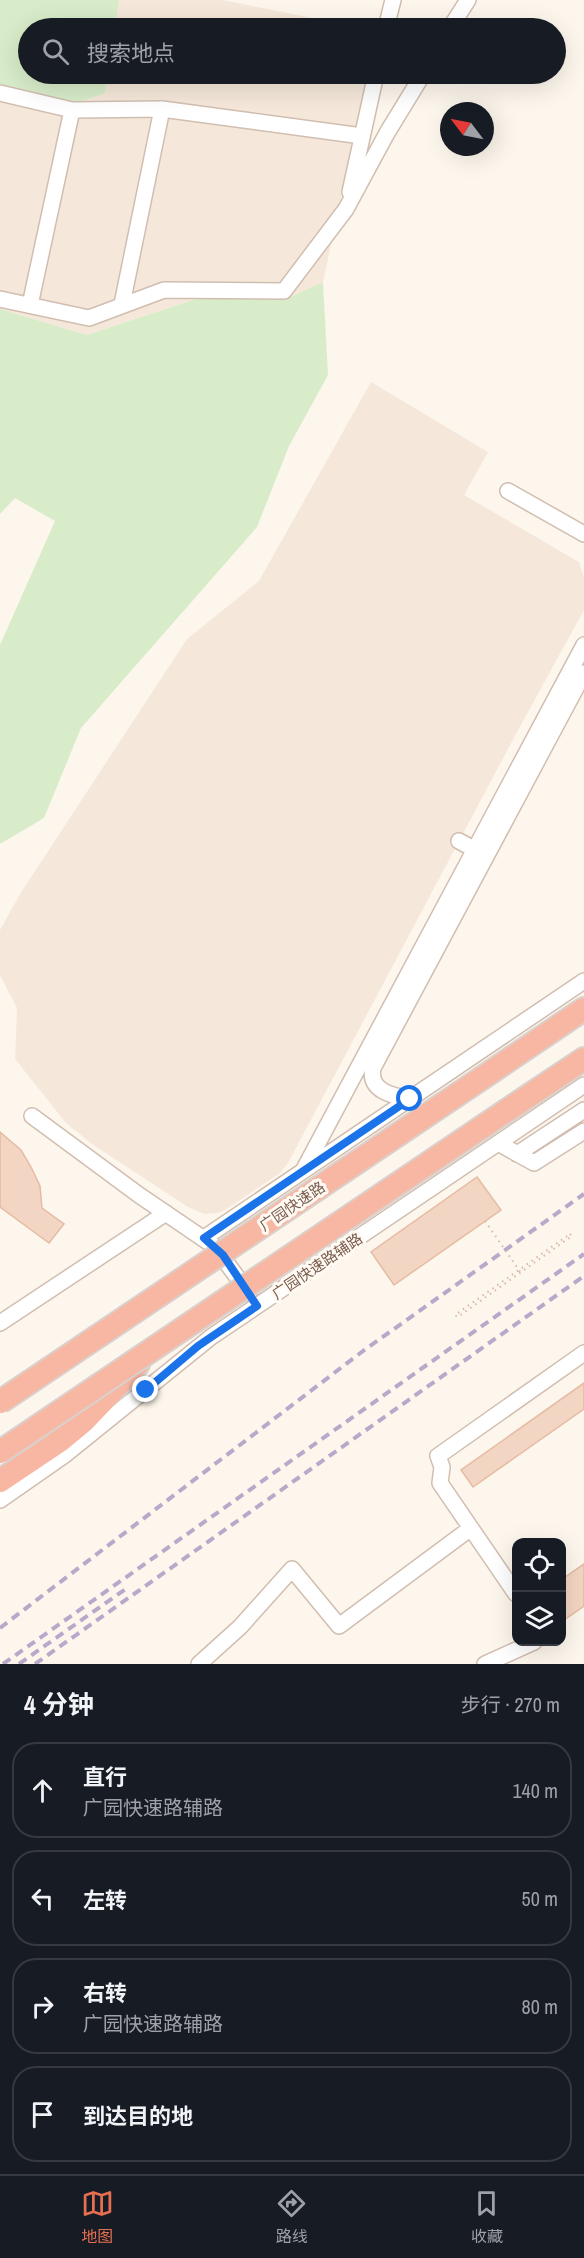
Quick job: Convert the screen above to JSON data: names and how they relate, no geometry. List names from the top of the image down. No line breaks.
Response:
{"streets":{"highway":["广园快速路"],"street":["广园快速路辅路"]},"north":"top left","page":{"search":"搜索地点","heading":["4 分钟","步行 · 270 m"],"list":[["直行","广园快速路辅路","140 m"],["左转","50 m"],["右转","广园快速路辅路","80 m"],"到达目的地"],"nav":["地图","路线","收藏"]}}
